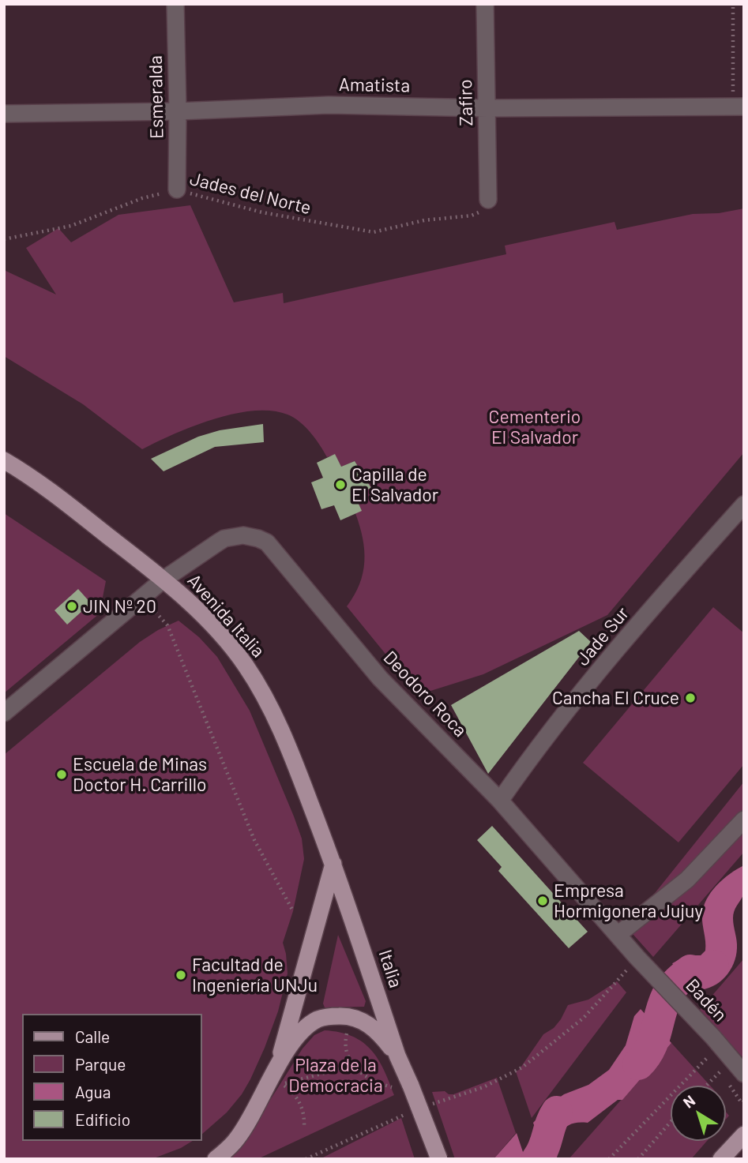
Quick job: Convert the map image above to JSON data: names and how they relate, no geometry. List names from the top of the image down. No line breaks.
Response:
{"streets":{"main road":["Avenida Italia","Italia"],"street":["Amatista","Esmeralda","Zafiro","Jade Sur","Deodoro Roca","Badén"],"path":["Jades del Norte"]},"crossings":[["Amatista","Esmeralda"],["Amatista","Zafiro"],["Esmeralda","Jades del Norte"],["Zafiro","Jades del Norte"],["Avenida Italia","Deodoro Roca"],["Avenida Italia","Italia"],["Jade Sur","Deodoro Roca"],["Deodoro Roca","Badén"]],"parks":["Cementerio El Salvador","Plaza de la Democracia"],"places":["Capilla de El Salvador","JIN Nº 20","Cancha El Cruce","Escuela de Minas Doctor H. Carrillo","Empresa Hormigonera Jujuy","Facultad de Ingeniería UNJu"],"legend":["Calle","Parque","Agua","Edificio"],"north":"top left"}
